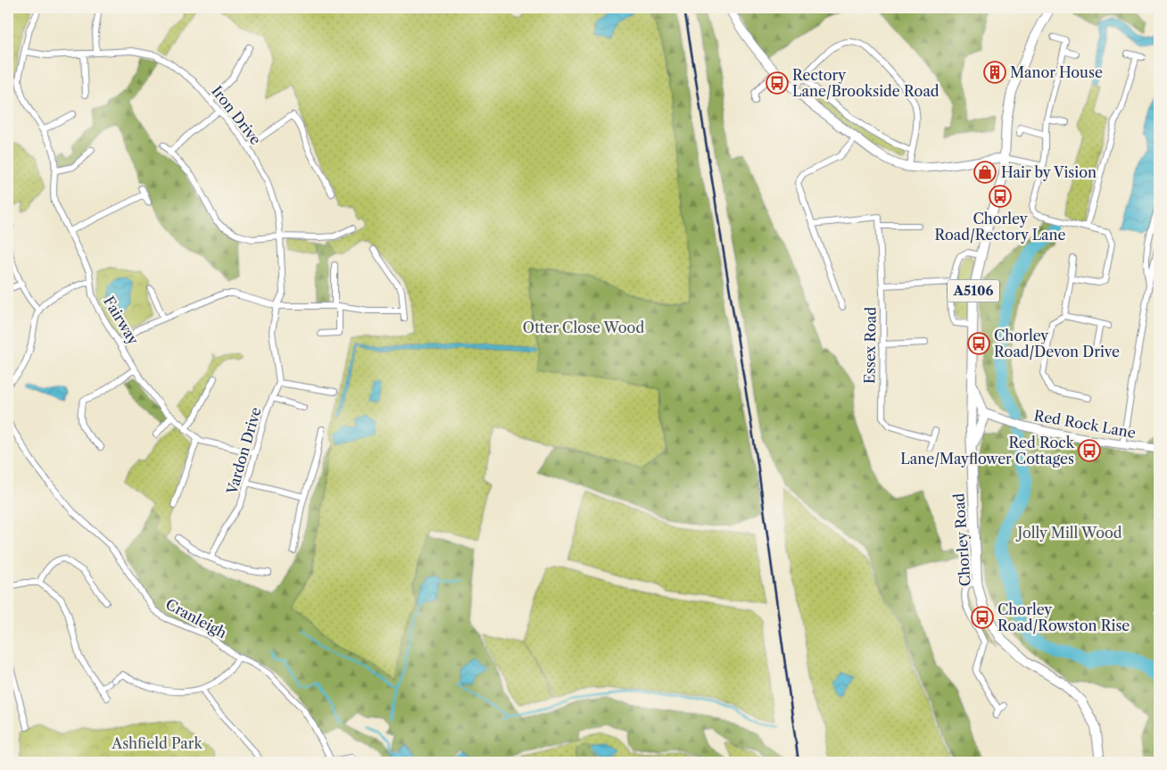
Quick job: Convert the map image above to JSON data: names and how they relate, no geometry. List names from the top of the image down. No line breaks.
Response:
{"streets":{"main road":["A5106","Red Rock Lane","Chorley Road"],"street":["Iron Drive","Fairway","Essex Road","Vardon Drive","Cranleigh"]},"crossings":[["Iron Drive","Fairway"],["Fairway","Vardon Drive"],["Red Rock Lane","Chorley Road"]],"parks":["Otter Close Wood","Jolly Mill Wood","Ashfield Park"],"places":{"building":["Manor House"],"bus stop":["Rectory Lane/Brookside Road","Chorley Road/Rectory Lane","Chorley Road/Devon Drive","Red Rock Lane/Mayflower Cottages","Chorley Road/Rowston Rise"],"shop":["Hair by Vision"]}}
